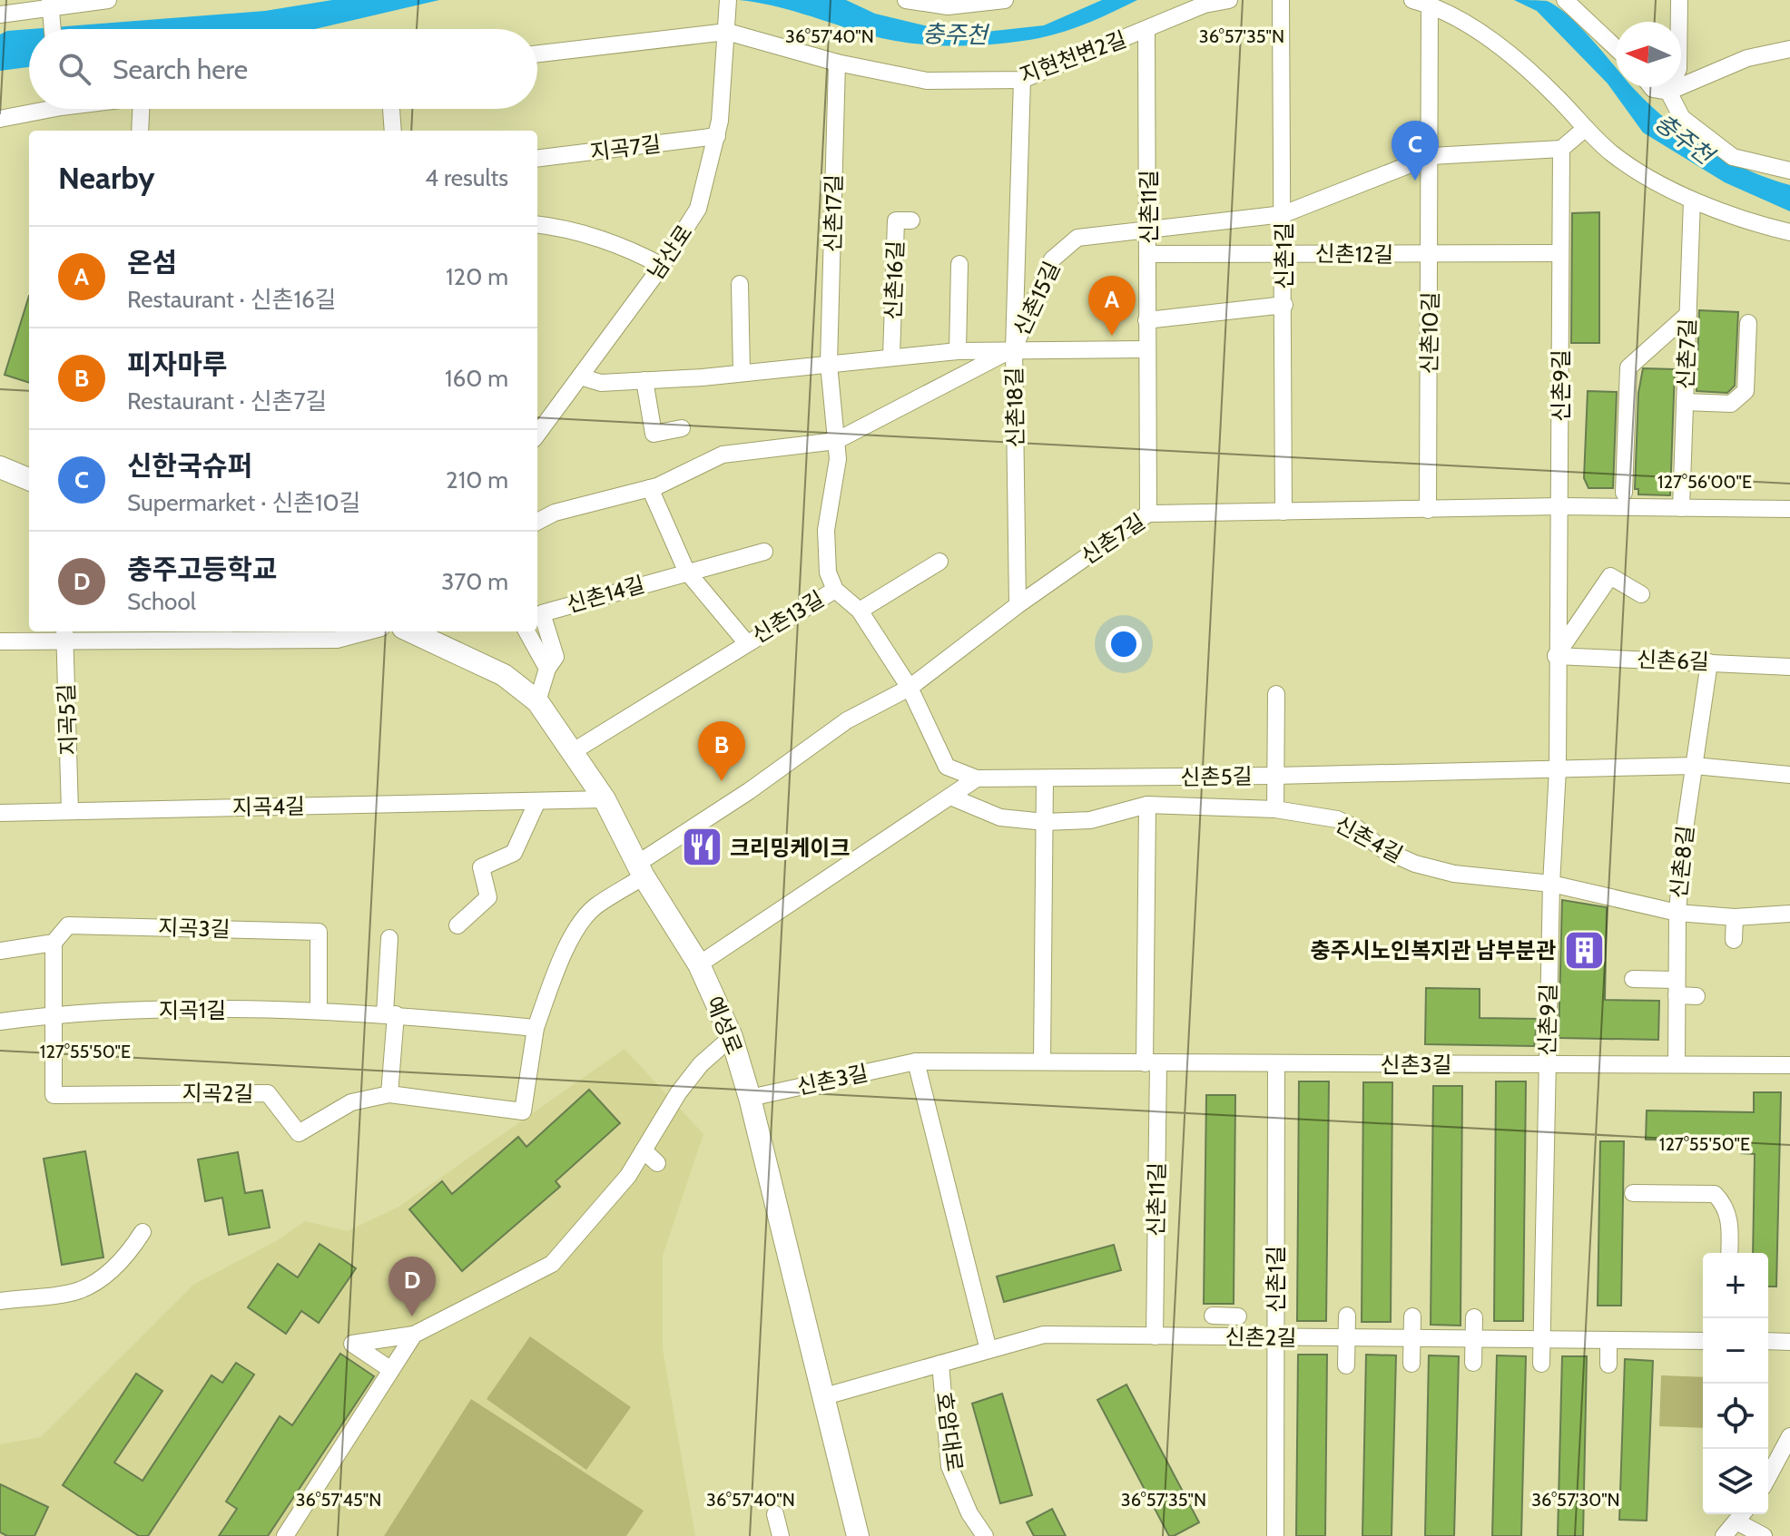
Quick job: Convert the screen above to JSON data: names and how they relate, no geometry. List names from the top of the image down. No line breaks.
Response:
{"streets":{"main road":["예성로"],"street":["지현천변2길","지곡7길","신촌11길","신촌17길","남산로","신촌12길","신촌1길","신촌16길","신촌15길","신촌10길","신촌7길","신촌9길","신촌18길","신촌14길","신촌13길","신촌6길","지곡5길","신촌5길","지곡4길","신촌4길","신촌8길","지곡3길","지곡1길","신촌3길","지곡2길","신촌2길","호암대로"]},"crossings":[["지현천변2길","신촌11길"],["지현천변2길","신촌17길"],["지현천변2길","남산로"],["지현천변2길","신촌18길"],["지곡7길","남산로"],["신촌11길","신촌12길"],["신촌11길","신촌15길"],["신촌11길","신촌7길"],["신촌11길","신촌4길"],["신촌11길","신촌3길"],["신촌11길","신촌2길"],["신촌17길","신촌15길"],["신촌17길","신촌13길"],["신촌12길","신촌1길"],["신촌12길","신촌10길"],["신촌12길","신촌9길"],["신촌1길","신촌15길"],["신촌1길","신촌7길"],["신촌1길","신촌3길"],["신촌1길","신촌2길"],["신촌15길","신촌10길"],["신촌15길","신촌9길"],["신촌15길","신촌18길"],["신촌10길","신촌7길"],["신촌7길","신촌9길"],["신촌7길","신촌18길"],["신촌7길","신촌13길"],["신촌7길","예성로"],["신촌9길","신촌6길"],["신촌9길","신촌5길"],["신촌9길","신촌4길"],["신촌9길","신촌3길"],["신촌9길","신촌2길"],["신촌13길","신촌5길"],["신촌13길","예성로"],["신촌6길","신촌8길"],["지곡5길","지곡4길"],["신촌5길","신촌8길"],["지곡4길","예성로"],["신촌4길","신촌8길"],["신촌8길","신촌3길"],["지곡3길","지곡1길"],["지곡1길","지곡2길"],["예성로","신촌3길"],["예성로","신촌2길"],["신촌2길","호암대로"]],"water":["충주천"],"places":{"restaurant":["크리밍케이크"],"building":["충주시노인복지관 남부분관"]},"north":"left","page":{"search":"Search here","pins":["C","A","B","D"],"heading":["Nearby","4 results"],"list":[{"mark":"A","name":"온섬","note":"Restaurant · 신촌16길","value":"120 m"},{"mark":"B","name":"피자마루","note":"Restaurant · 신촌7길","value":"160 m"},{"mark":"C","name":"신한국슈퍼","note":"Supermarket · 신촌10길","value":"210 m"},{"mark":"D","name":"충주고등학교","note":"School","value":"370 m"}],"map_buttons":["+","−"]},"coordinates":["36°57'40\"N","36°57'35\"N","127°56'00\"E","127°55'50\"E","36°57'45\"N","36°57'30\"N"]}
